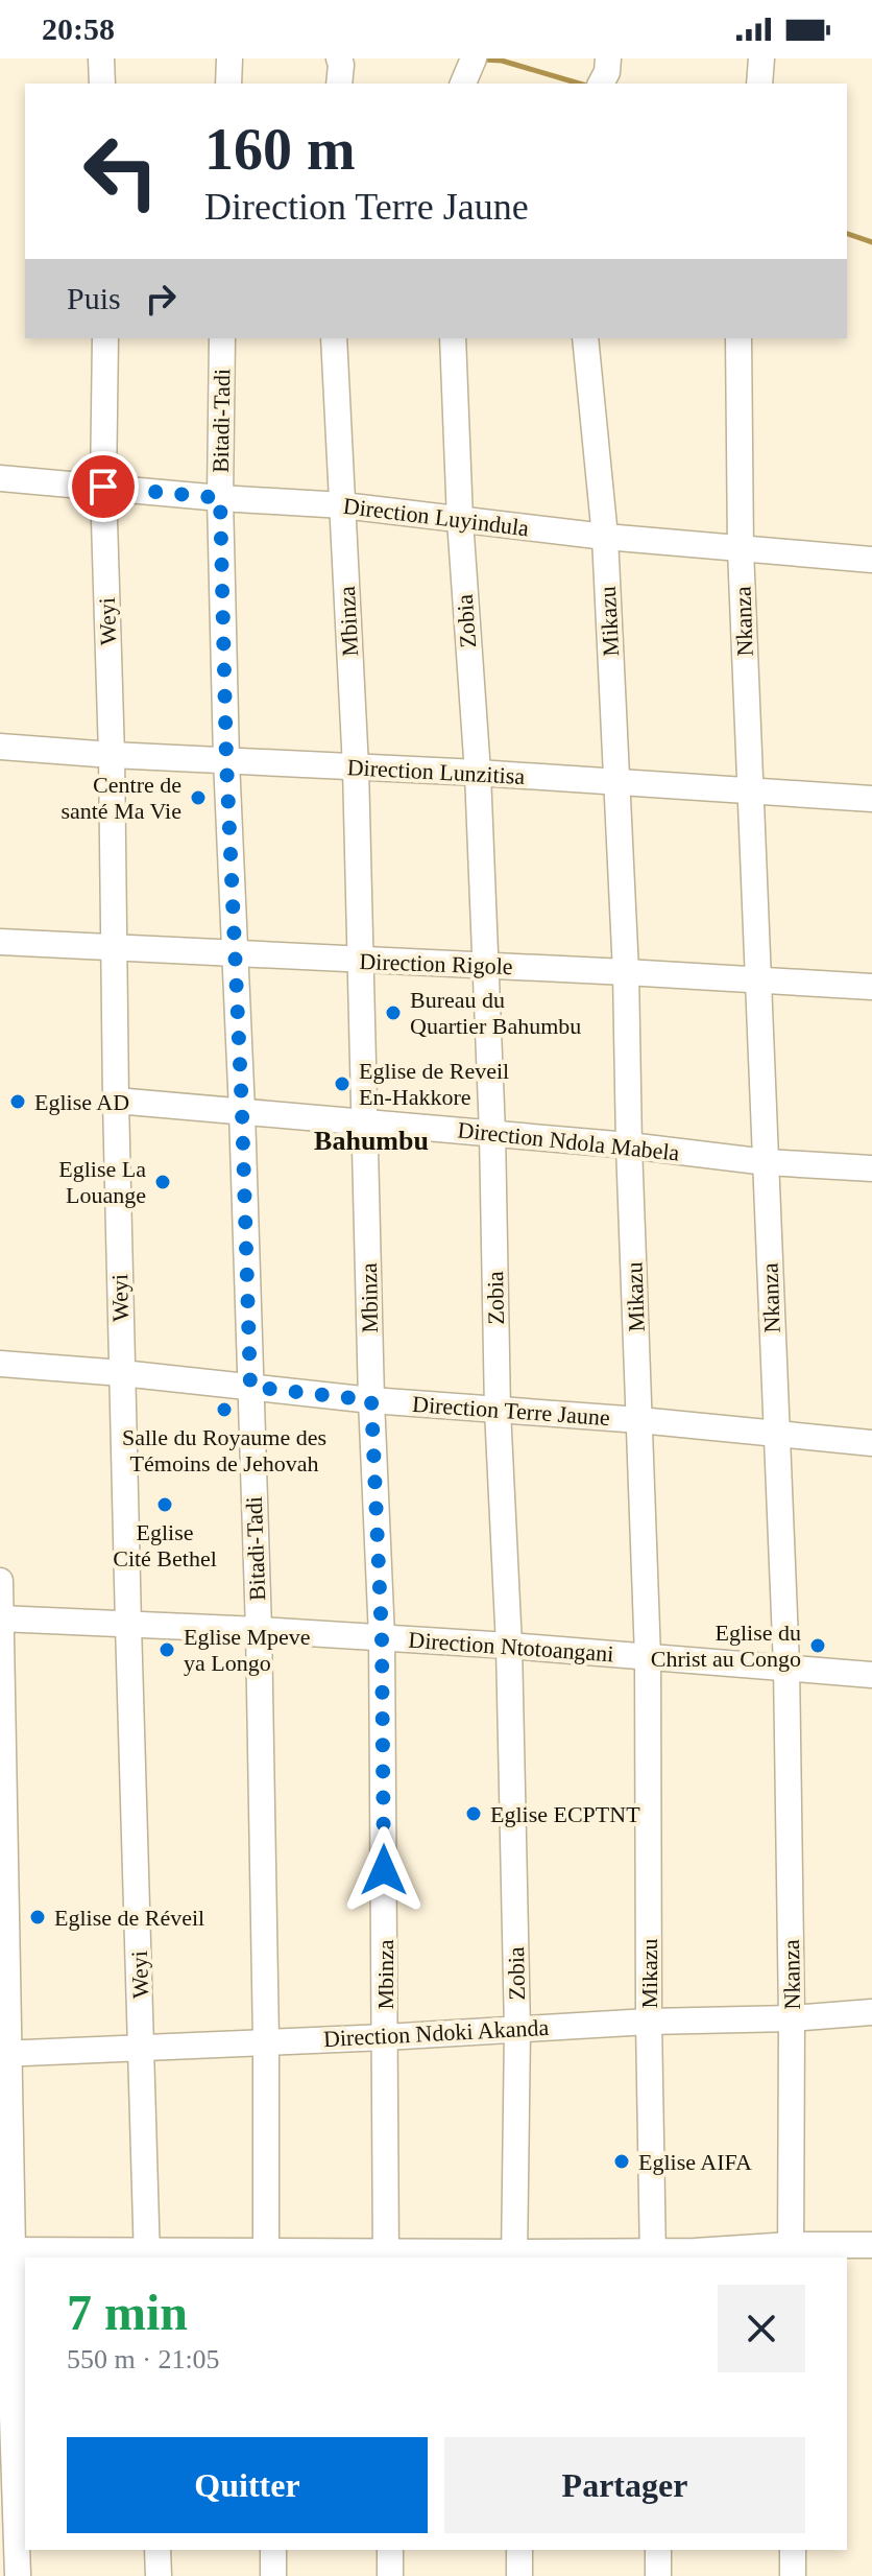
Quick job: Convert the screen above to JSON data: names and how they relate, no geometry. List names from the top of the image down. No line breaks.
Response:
{"streets":{"street":["Bitadi-Tadi","Direction Luyindula","Weyi","Mbinza","Zobia","Mikazu","Nkanza","Direction Lunzitisa","Direction Rigole","Direction Ndola Mabela","Direction Terre Jaune","Direction Ntotoangani","Direction Ndoki Akanda"]},"crossings":[["Bitadi-Tadi","Direction Luyindula"],["Bitadi-Tadi","Direction Lunzitisa"],["Bitadi-Tadi","Direction Rigole"],["Bitadi-Tadi","Direction Ndola Mabela"],["Bitadi-Tadi","Direction Terre Jaune"],["Bitadi-Tadi","Direction Ntotoangani"],["Bitadi-Tadi","Direction Ndoki Akanda"],["Direction Luyindula","Weyi"],["Direction Luyindula","Mbinza"],["Direction Luyindula","Zobia"],["Direction Luyindula","Mikazu"],["Direction Luyindula","Nkanza"],["Weyi","Direction Lunzitisa"],["Weyi","Direction Rigole"],["Weyi","Direction Ndola Mabela"],["Weyi","Direction Terre Jaune"],["Weyi","Direction Ntotoangani"],["Weyi","Direction Ndoki Akanda"],["Mbinza","Direction Lunzitisa"],["Mbinza","Direction Rigole"],["Mbinza","Direction Ndola Mabela"],["Mbinza","Direction Terre Jaune"],["Mbinza","Direction Ntotoangani"],["Mbinza","Direction Ndoki Akanda"],["Zobia","Direction Lunzitisa"],["Zobia","Direction Rigole"],["Zobia","Direction Ndola Mabela"],["Zobia","Direction Terre Jaune"],["Zobia","Direction Ntotoangani"],["Zobia","Direction Ndoki Akanda"],["Mikazu","Direction Lunzitisa"],["Mikazu","Direction Rigole"],["Mikazu","Direction Ndola Mabela"],["Mikazu","Direction Terre Jaune"],["Mikazu","Direction Ntotoangani"],["Mikazu","Direction Ndoki Akanda"],["Nkanza","Direction Lunzitisa"],["Nkanza","Direction Rigole"],["Nkanza","Direction Ndola Mabela"],["Nkanza","Direction Terre Jaune"],["Nkanza","Direction Ntotoangani"],["Nkanza","Direction Ndoki Akanda"]],"districts":["Bahumbu"],"places":["Centre de santé Ma Vie","Bureau du Quartier Bahumbu","Eglise de Reveil En-Hakkore","Eglise AD","Eglise La Louange","Salle du Royaume des Témoins de Jehovah","Eglise Cité Bethel","Eglise du Christ au Congo","Eglise Mpeve ya Longo","Eglise ECPTNT","Eglise de Réveil","Eglise AIFA"],"page":{"status":"20:58","turn":["160 m","Direction Terre Jaune"],"then":"Puis","heading":["7 min","550 m · 21:05"],"buttons":["Quitter","Partager"]}}
